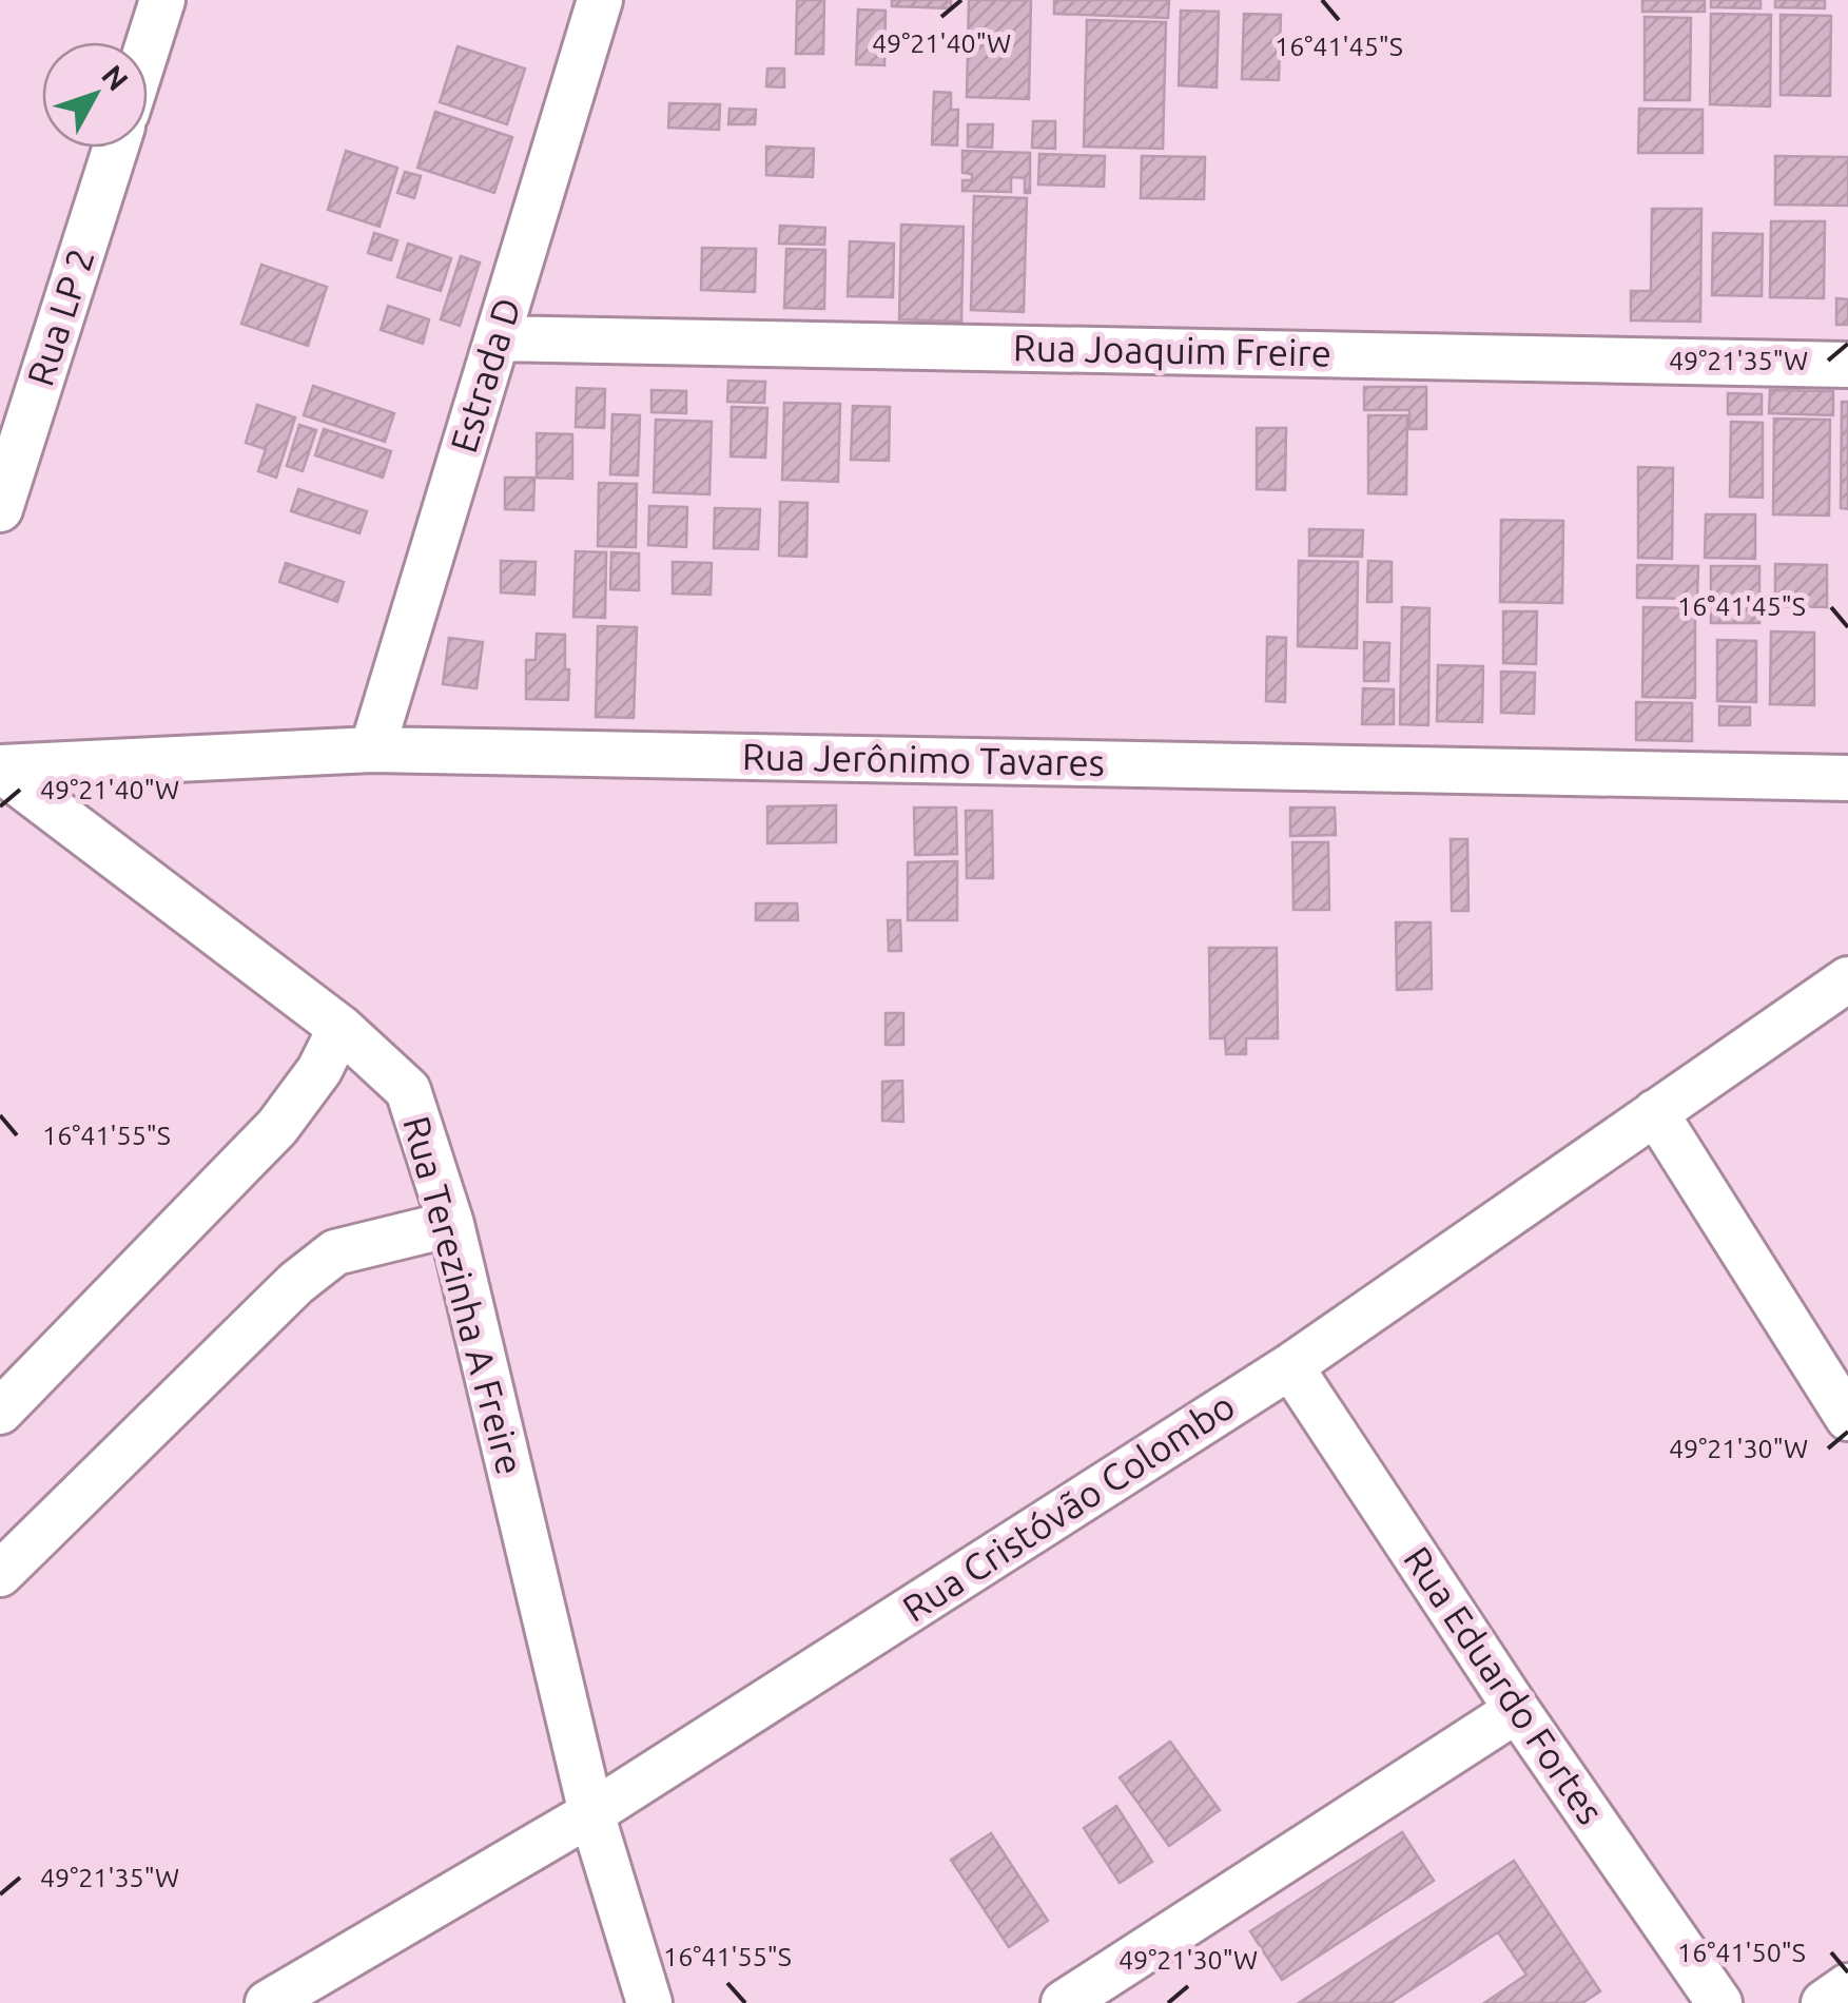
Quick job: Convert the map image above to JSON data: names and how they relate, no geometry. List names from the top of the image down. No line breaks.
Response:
{"streets":{"street":["Rua LP 2","Rua Joaquim Freire","Estrada D","Rua Jerônimo Tavares","Rua Terezinha A Freire","Rua Cristóvão Colombo","Rua Eduardo Fortes"]},"crossings":[["Rua Joaquim Freire","Estrada D"],["Estrada D","Rua Jerônimo Tavares"],["Rua Jerônimo Tavares","Rua Terezinha A Freire"],["Rua Terezinha A Freire","Rua Cristóvão Colombo"],["Rua Cristóvão Colombo","Rua Eduardo Fortes"]],"north":"top right","coordinates":["49°21'40\"W","16°41'45\"S","49°21'35\"W","16°41'55\"S","49°21'30\"W","16°41'50\"S"]}
